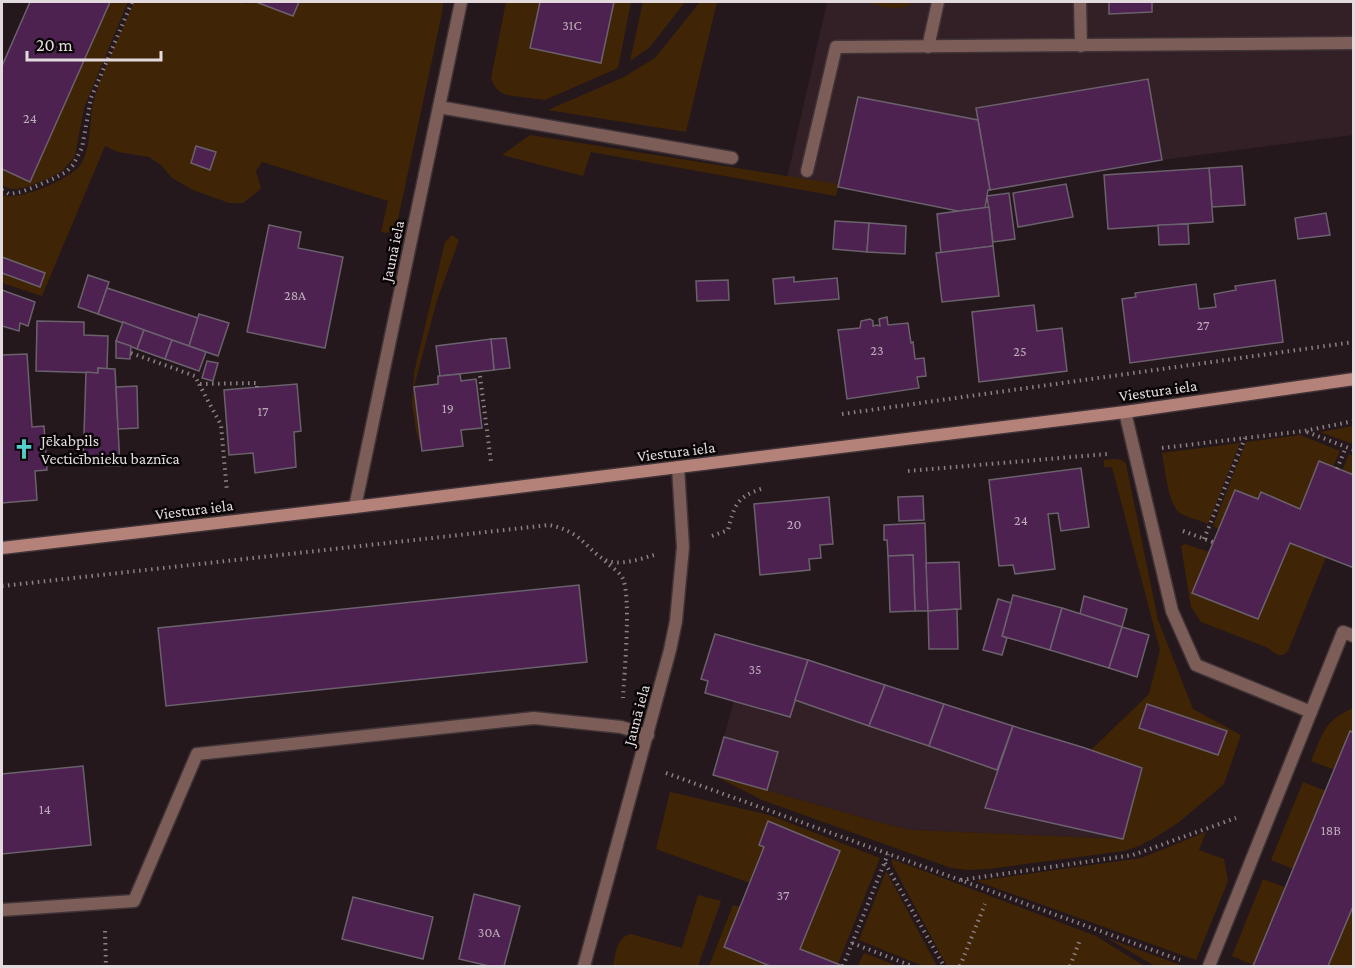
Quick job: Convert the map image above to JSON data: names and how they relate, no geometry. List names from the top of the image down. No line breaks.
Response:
{"streets":{"street":["Jaunā iela","Viestura iela"]},"crossings":[["Jaunā iela","Viestura iela"]],"places":{"church":["Jēkabpils Vecticībnieku baznīca"]},"house_numbers":["31C","24","28A","27","23","25","19","17","24","20","35","14","18B","37","30A"],"scale_bar":"20 m"}
